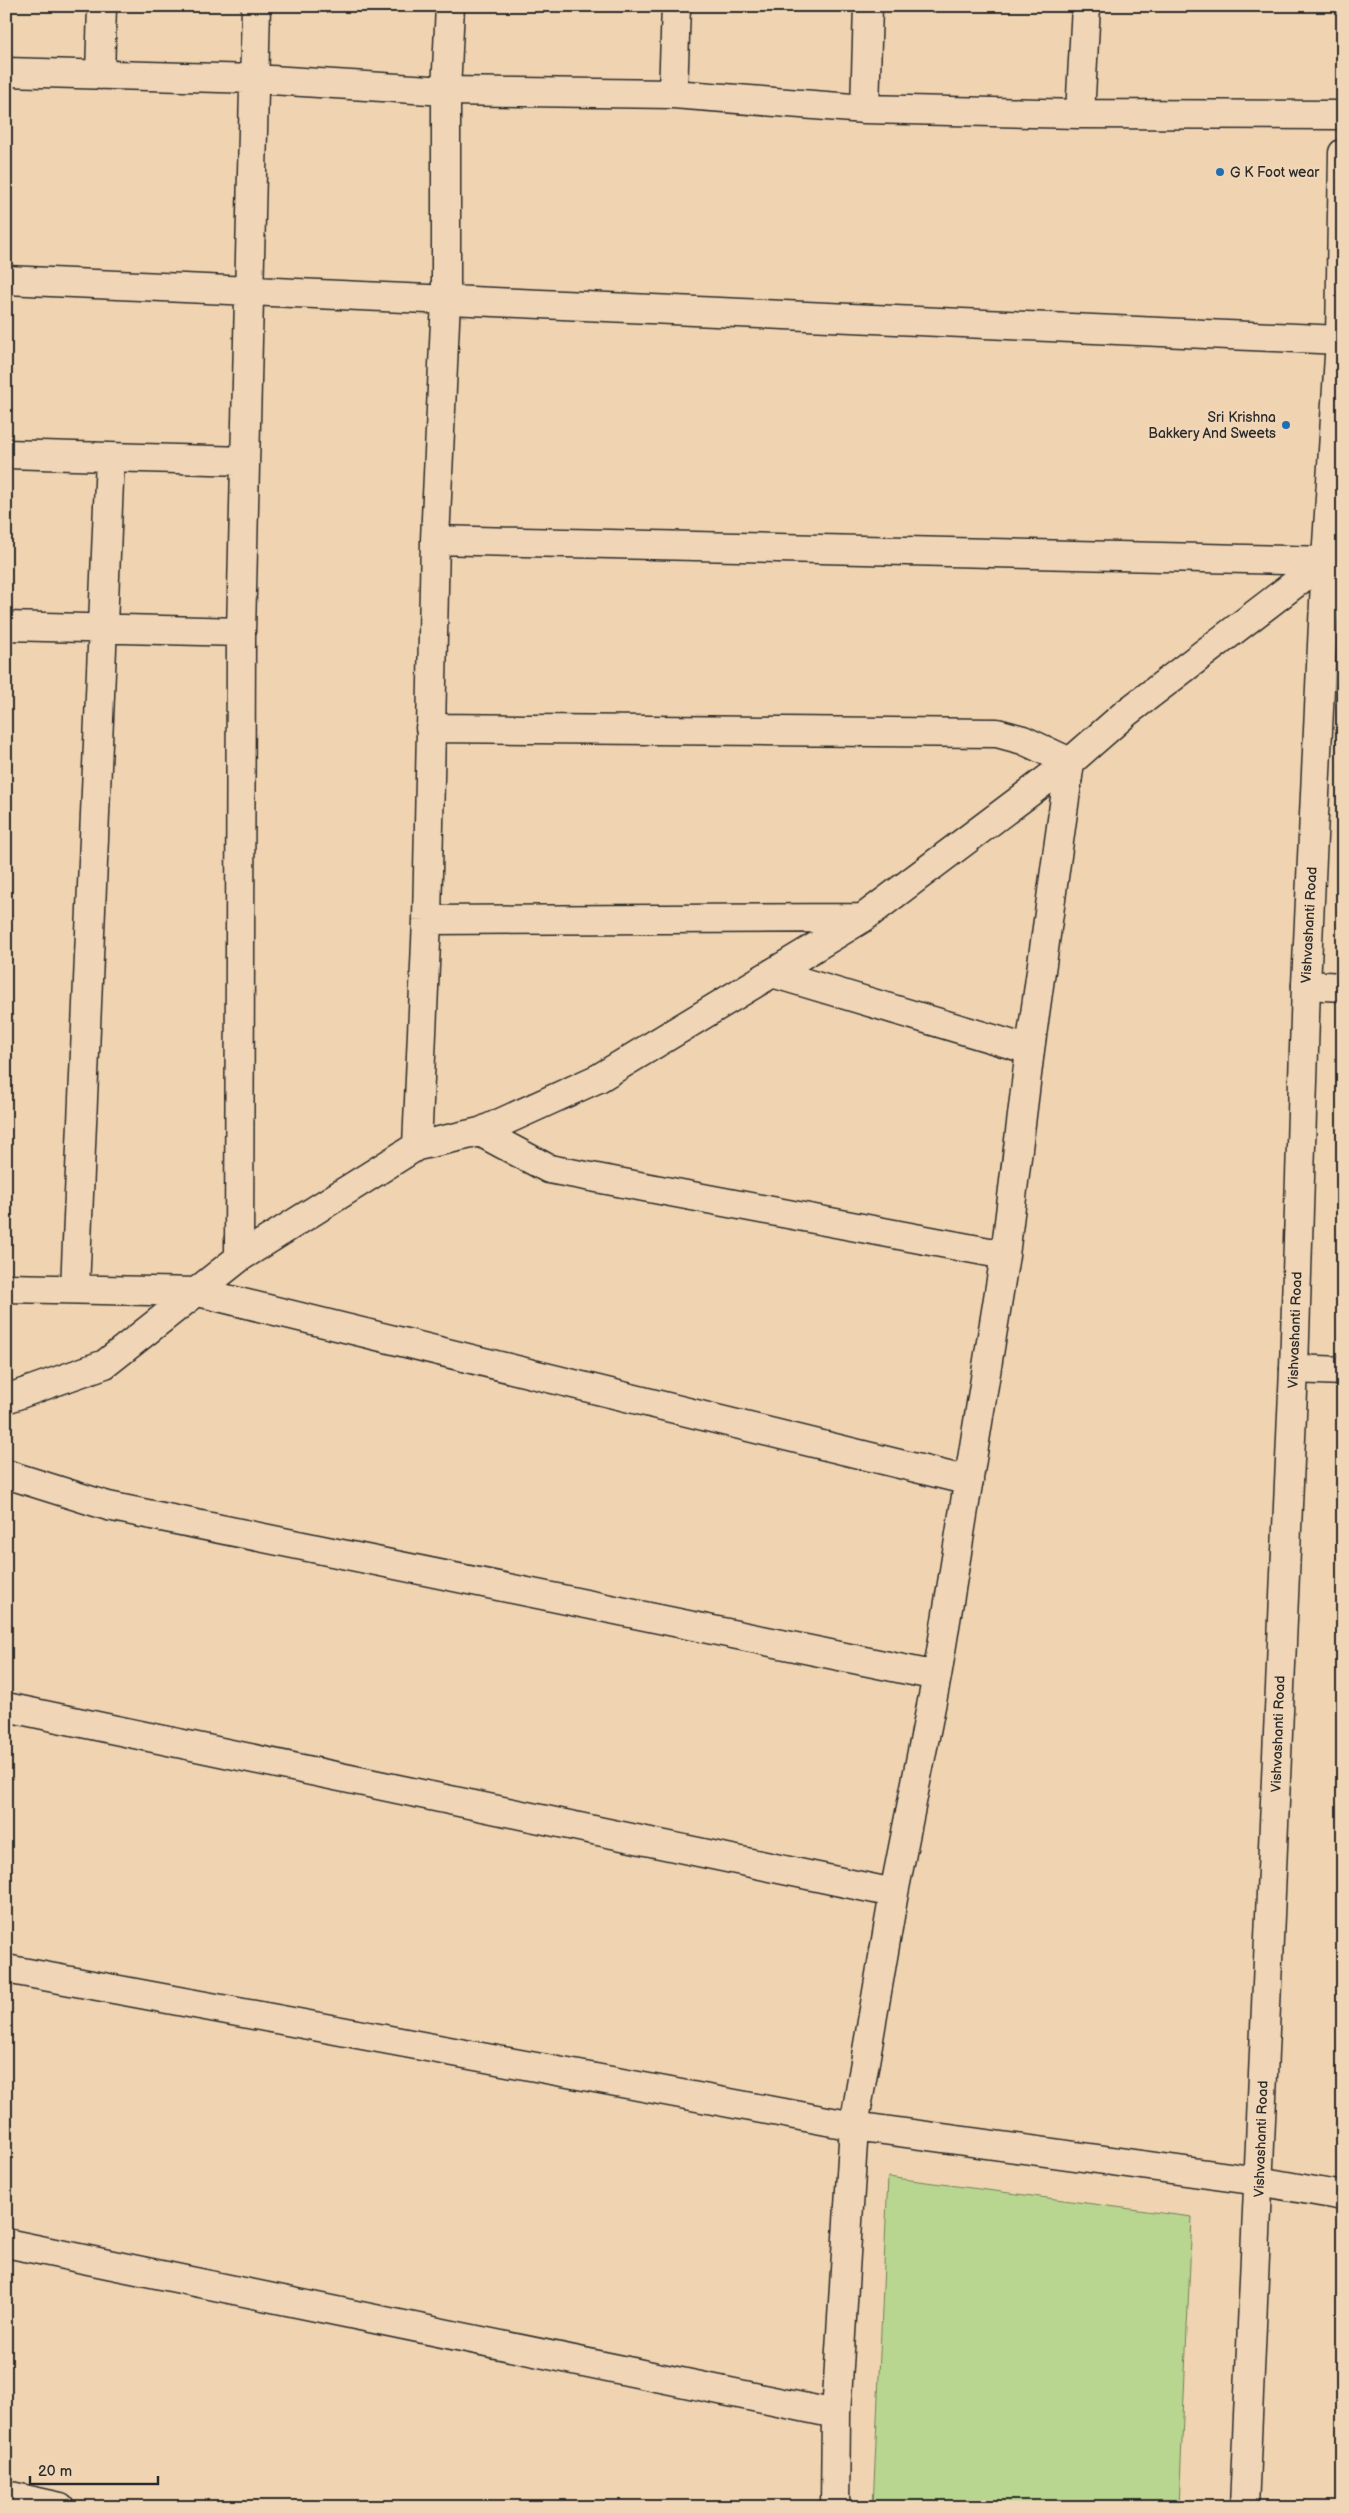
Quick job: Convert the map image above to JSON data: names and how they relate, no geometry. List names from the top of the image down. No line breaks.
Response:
{"streets":{"street":["Vishvashanti Road"]},"places":["G K Foot wear","Sri Krishna Bakkery And Sweets"],"scale_bar":"20 m"}
